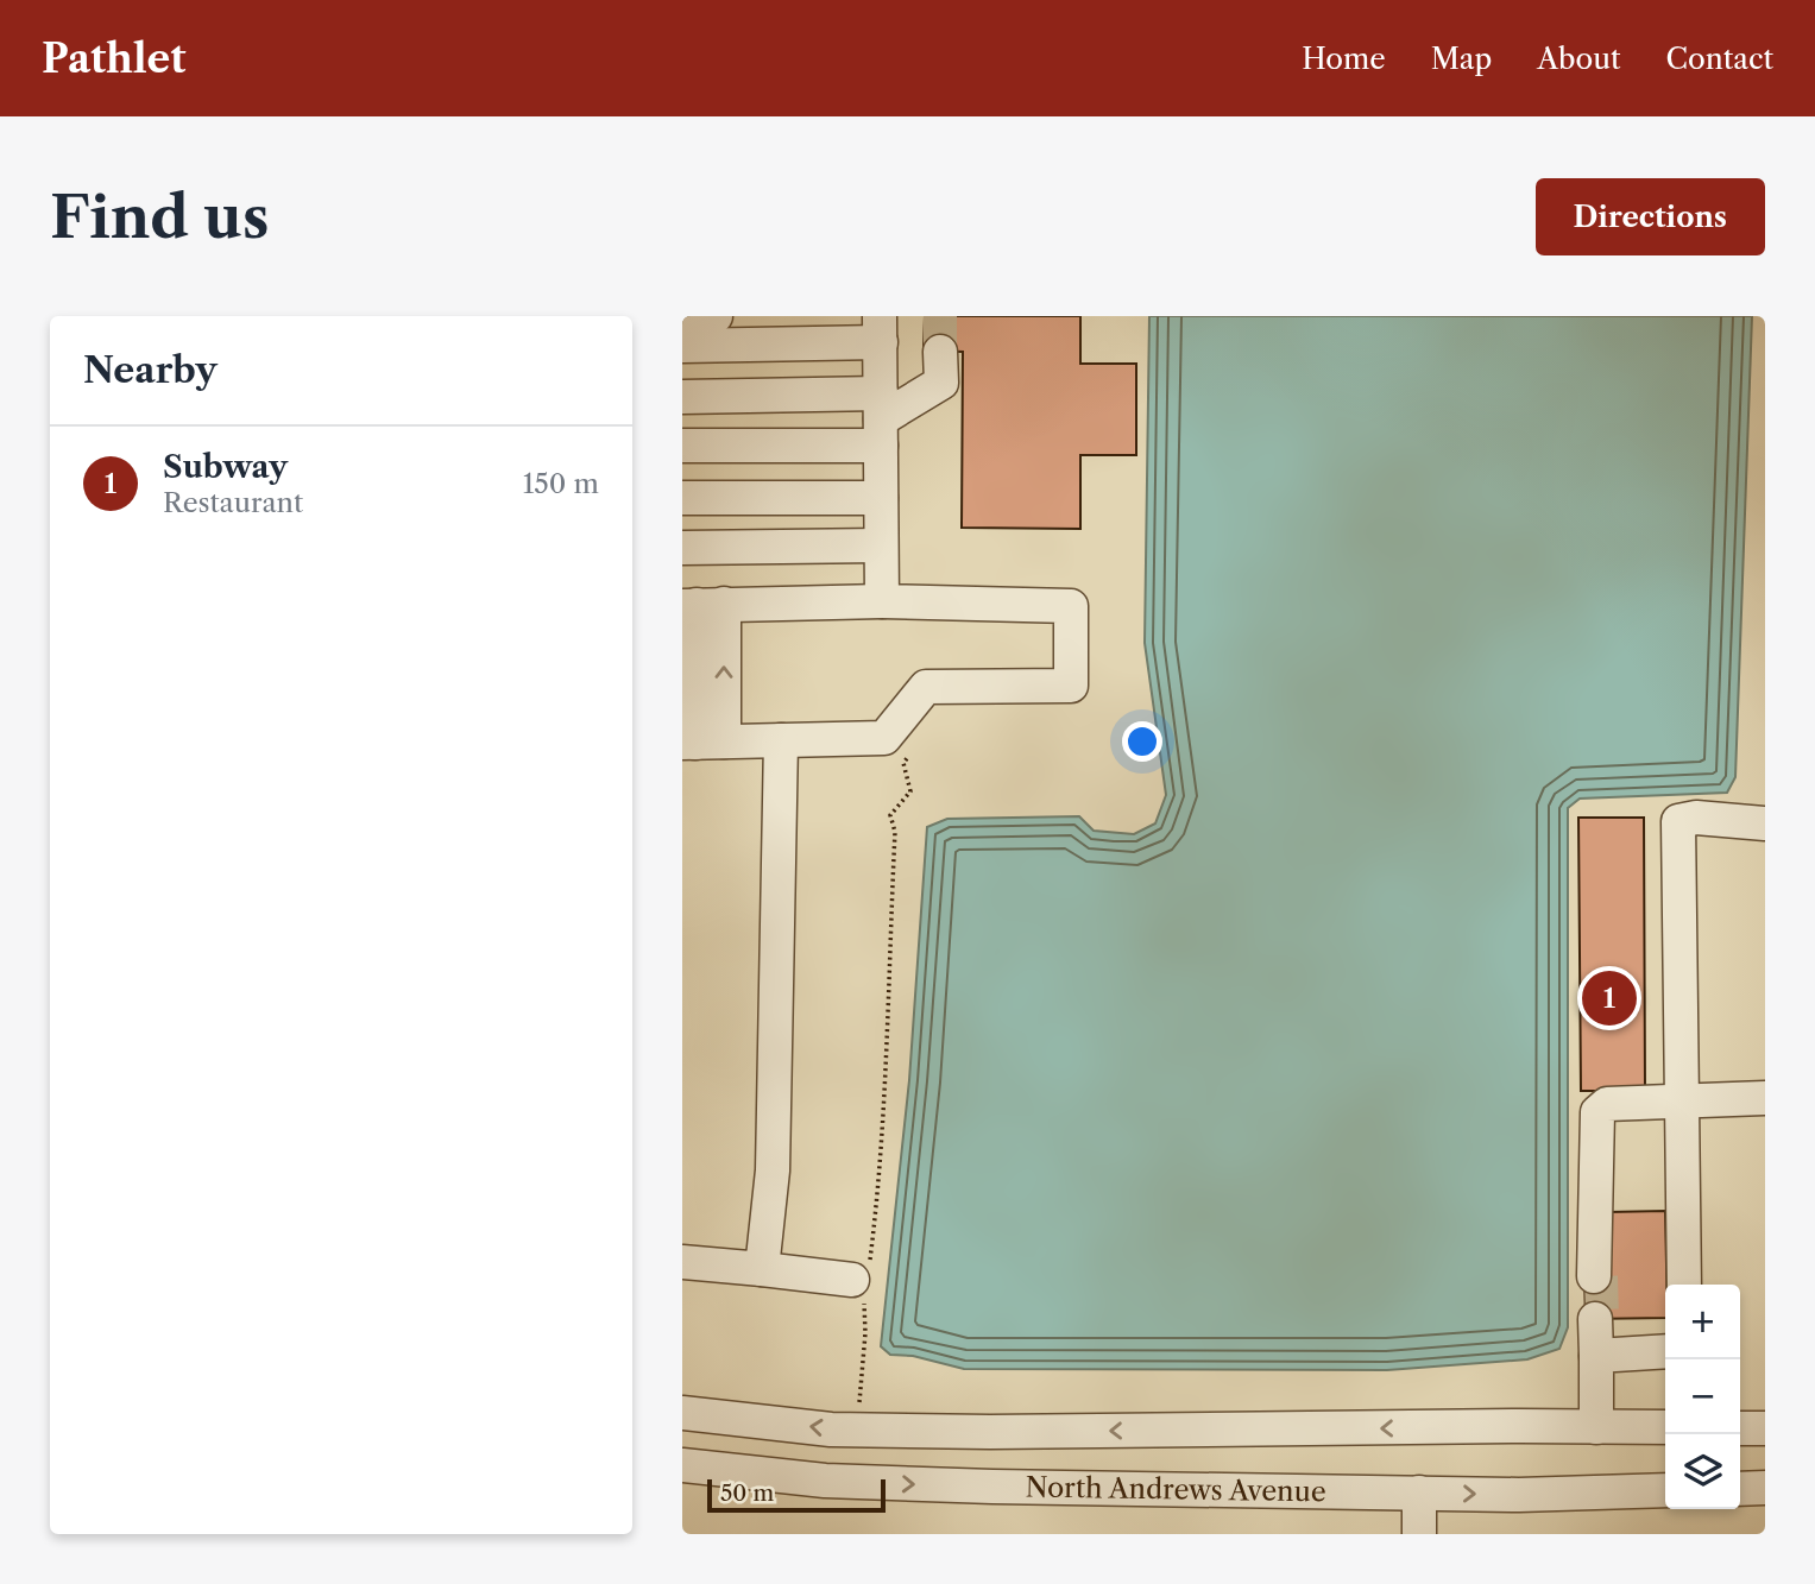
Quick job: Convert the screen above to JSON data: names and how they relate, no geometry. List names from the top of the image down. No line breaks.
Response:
{"streets":{"street":["North Andrews Avenue"]},"scale_bar":"50 m","page":{"header":"Pathlet","nav":["Home","Map","About","Contact"],"buttons":"Directions","title":"Find us","heading":"Nearby","list":[{"mark":"1","name":"Subway","note":"Restaurant","value":"150 m"}],"pins":"1","map_buttons":["+","−"],"scale":"50 m"}}
